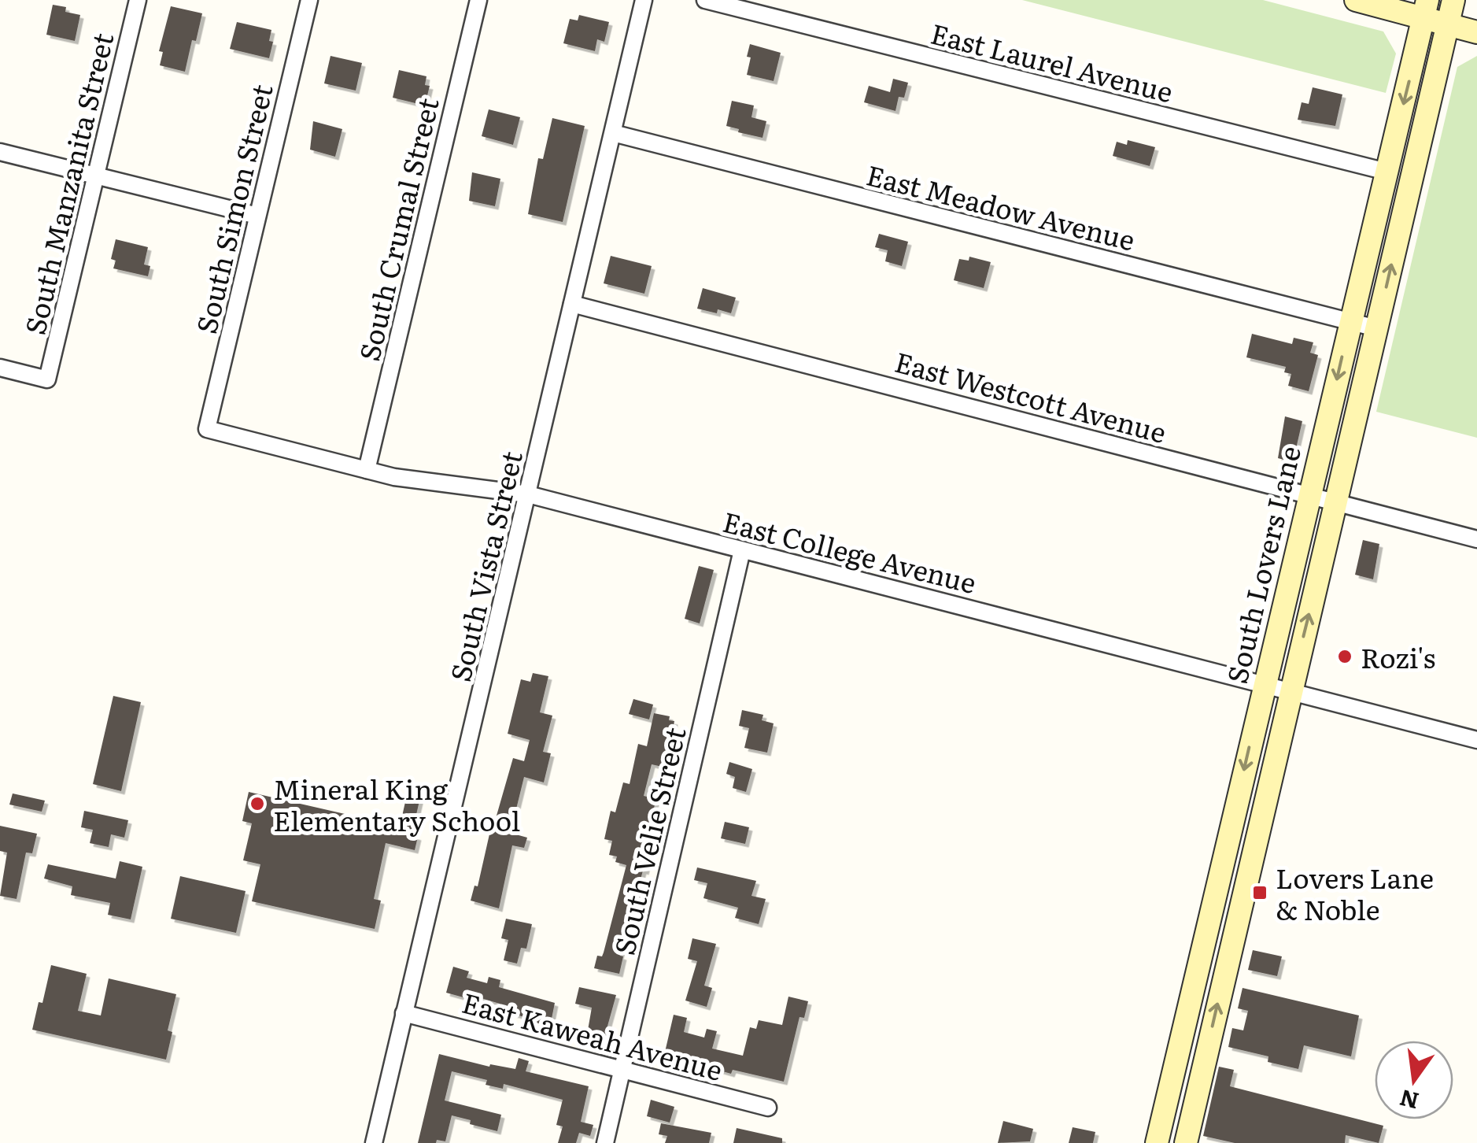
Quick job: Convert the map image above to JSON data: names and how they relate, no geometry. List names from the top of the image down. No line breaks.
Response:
{"streets":{"main road":["South Lovers Lane"],"street":["East Laurel Avenue","South Manzanita Street","East Meadow Avenue","South Simon Street","South Crumal Street","East Westcott Avenue","East College Avenue","South Vista Street","South Velie Street","East Kaweah Avenue"]},"crossings":[["East Laurel Avenue","South Lovers Lane"],["East Meadow Avenue","South Lovers Lane"],["East Meadow Avenue","South Vista Street"],["South Simon Street","East College Avenue"],["South Crumal Street","East College Avenue"],["East Westcott Avenue","South Lovers Lane"],["East Westcott Avenue","South Vista Street"],["East College Avenue","South Lovers Lane"],["East College Avenue","South Vista Street"],["East College Avenue","South Velie Street"],["South Vista Street","East Kaweah Avenue"],["South Velie Street","East Kaweah Avenue"]],"places":{"other":["Rozi's","Mineral King Elementary School"],"transit":["Lovers Lane & Noble"]},"north":"bottom"}
